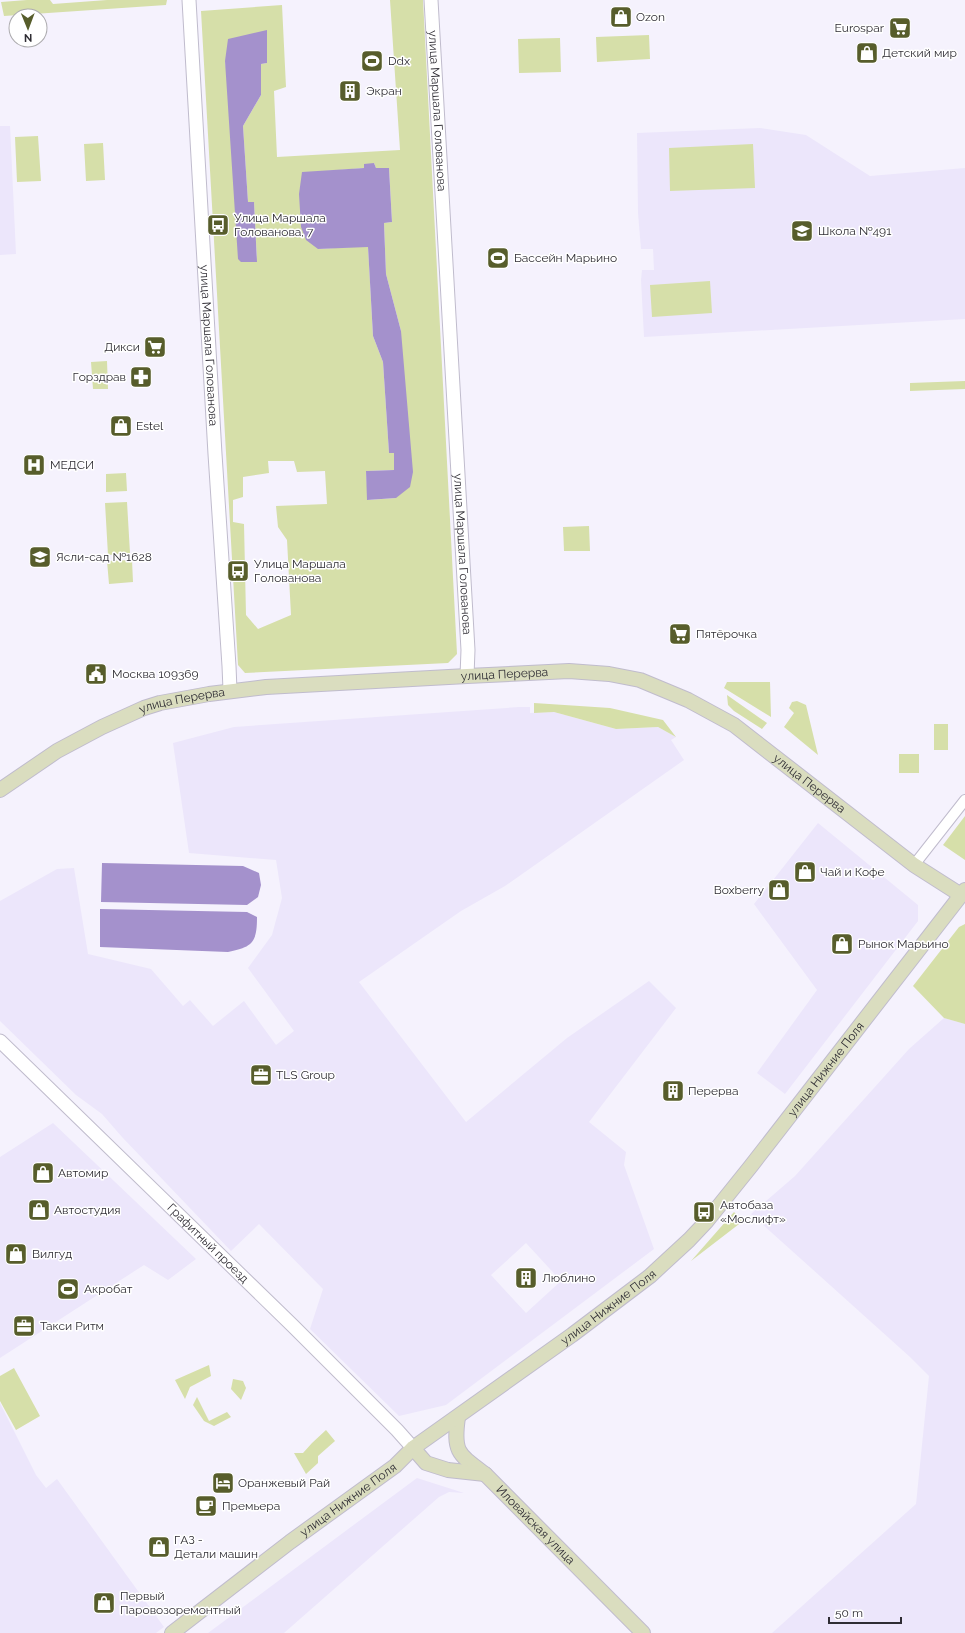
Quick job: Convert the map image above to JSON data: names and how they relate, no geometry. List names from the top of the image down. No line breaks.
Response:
{"streets":{"main road":["улица Перерва","улица Нижние Поля","Иловайская улица"],"street":["улица Маршала Голованова","Графитный проезд"]},"crossings":[["улица Маршала Голованова","улица Перерва"],["улица Перерва","улица Нижние Поля"],["улица Нижние Поля","Графитный проезд"],["улица Нижние Поля","Иловайская улица"]],"places":{"shop":["Ozon","Детский мир","Estel","Чай и Кофе","Boxberry","Рынок Марьино","Автомир","Автостудия","Вилгуд","ГАЗ - Детали машин","Первый Паровозоремонтный"],"supermarket":["Eurospar","Дикси","Пятёрочка"],"sports":["Ddx","Бассейн Марьино","Акробат"],"building":["Экран","Перерва","Люблино"],"bus stop":["Улица Маршала Голованова, 7","Улица Маршала Голованова","Автобаза «Мослифт»"],"school or university":["Школа №491","Ясли-сад №1628"],"pharmacy":["Горздрав"],"hospital":["МЕДСИ"],"public building":["Москва 109369"],"office":["TLS Group","Такси Ритм"],"hotel":["Оранжевый Рай"],"cafe":["Премьера"]},"scale_bar":"50 m","north":"bottom"}
